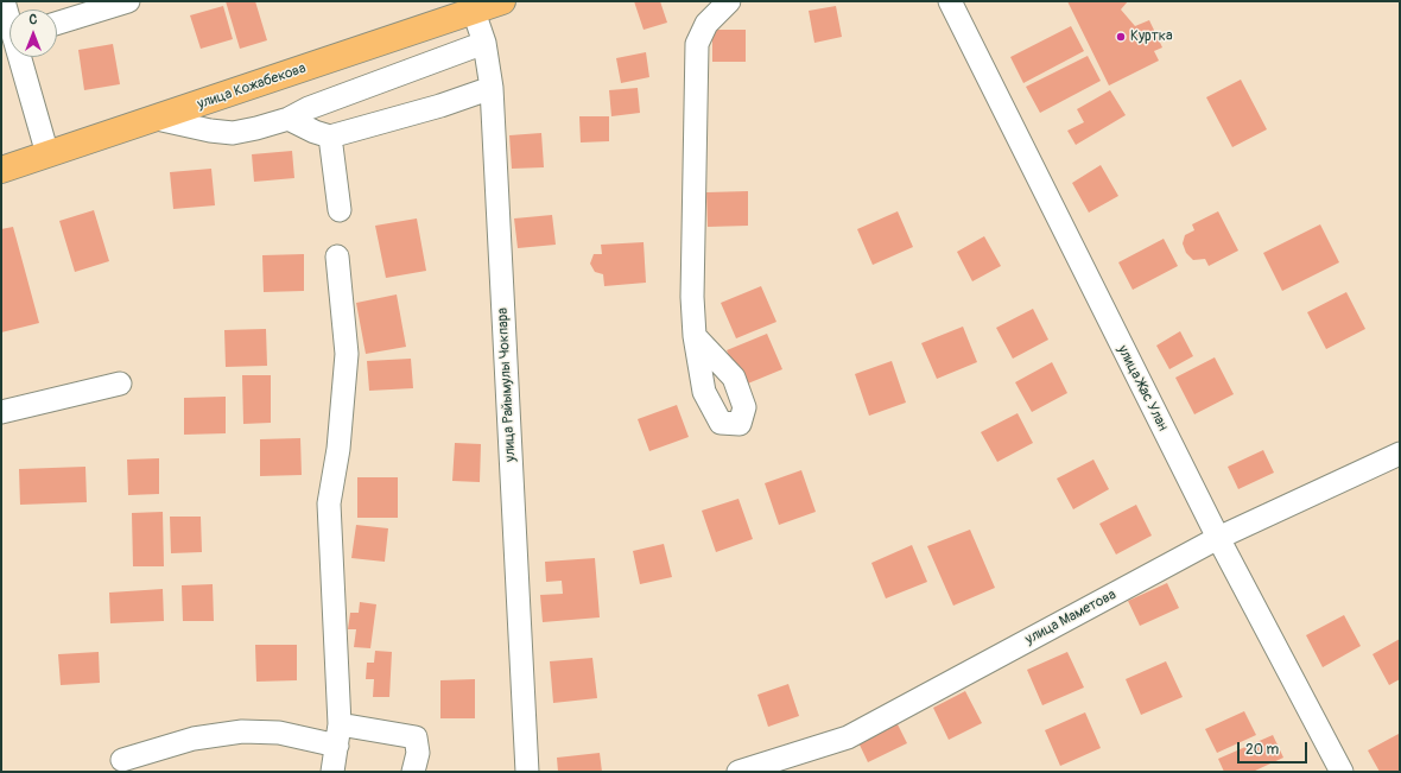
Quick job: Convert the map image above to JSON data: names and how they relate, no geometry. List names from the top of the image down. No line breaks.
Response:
{"streets":{"main road":["улица Кожабекова"],"street":["улица Райымулы Чокпара","улица Жас Улан","улица Маметова"]},"crossings":[["улица Кожабекова","улица Райымулы Чокпара"],["улица Жас Улан","улица Маметова"]],"places":["Куртка"],"scale_bar":"20 m","north":"top"}
